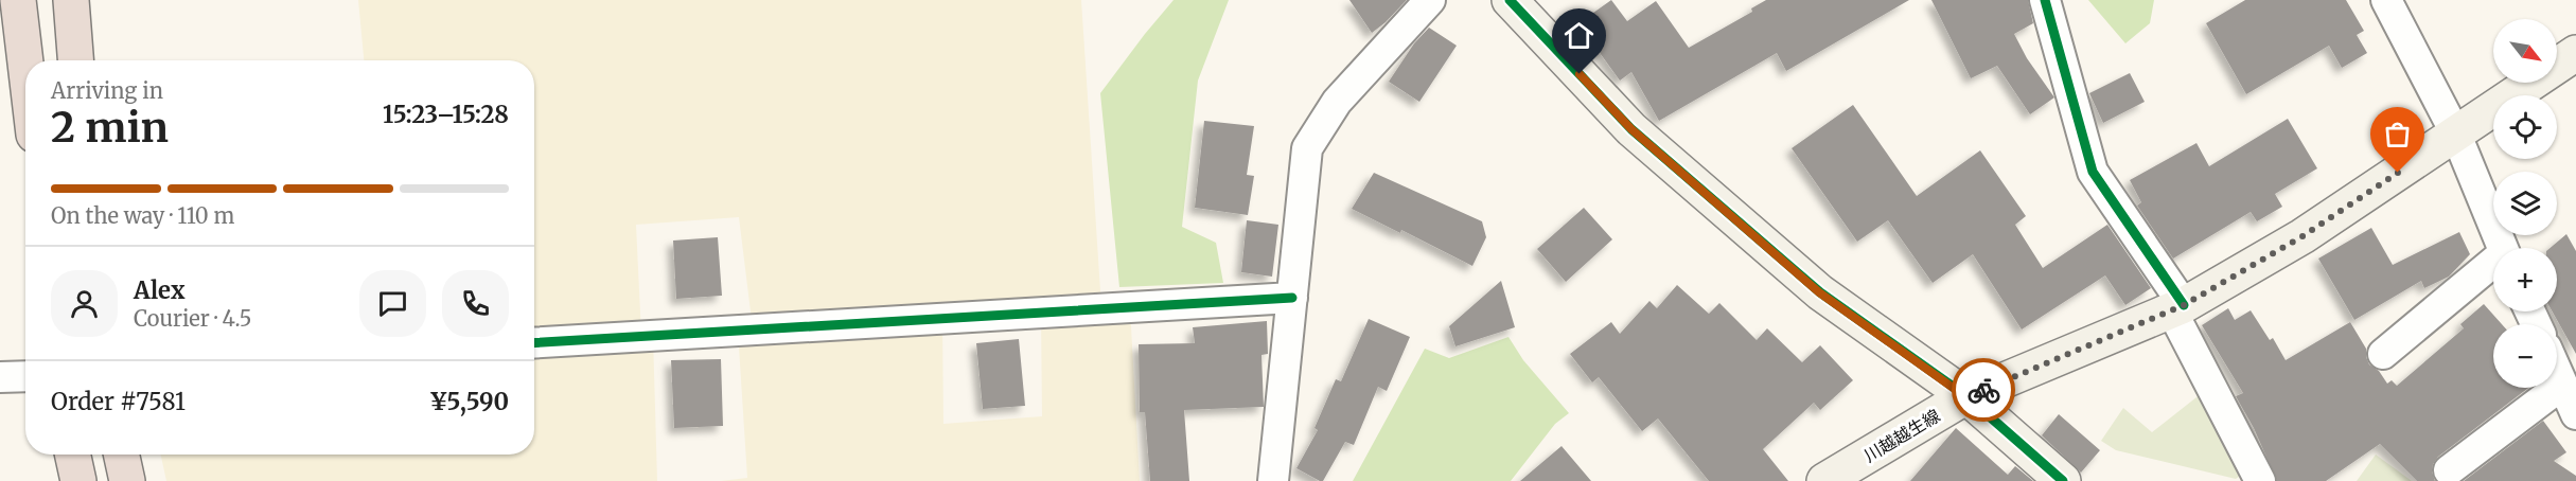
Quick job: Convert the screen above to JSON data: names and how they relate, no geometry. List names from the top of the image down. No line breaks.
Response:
{"streets":{"main road":["川越越生線"]},"north":"bottom right","page":{"map_buttons":["+","−"],"heading":["2 min","Arriving in","15:23–15:28"],"panel":["Alex","Courier · 4.5","Order #7581","¥5,590"],"bar":"On the way · 110 m"}}
